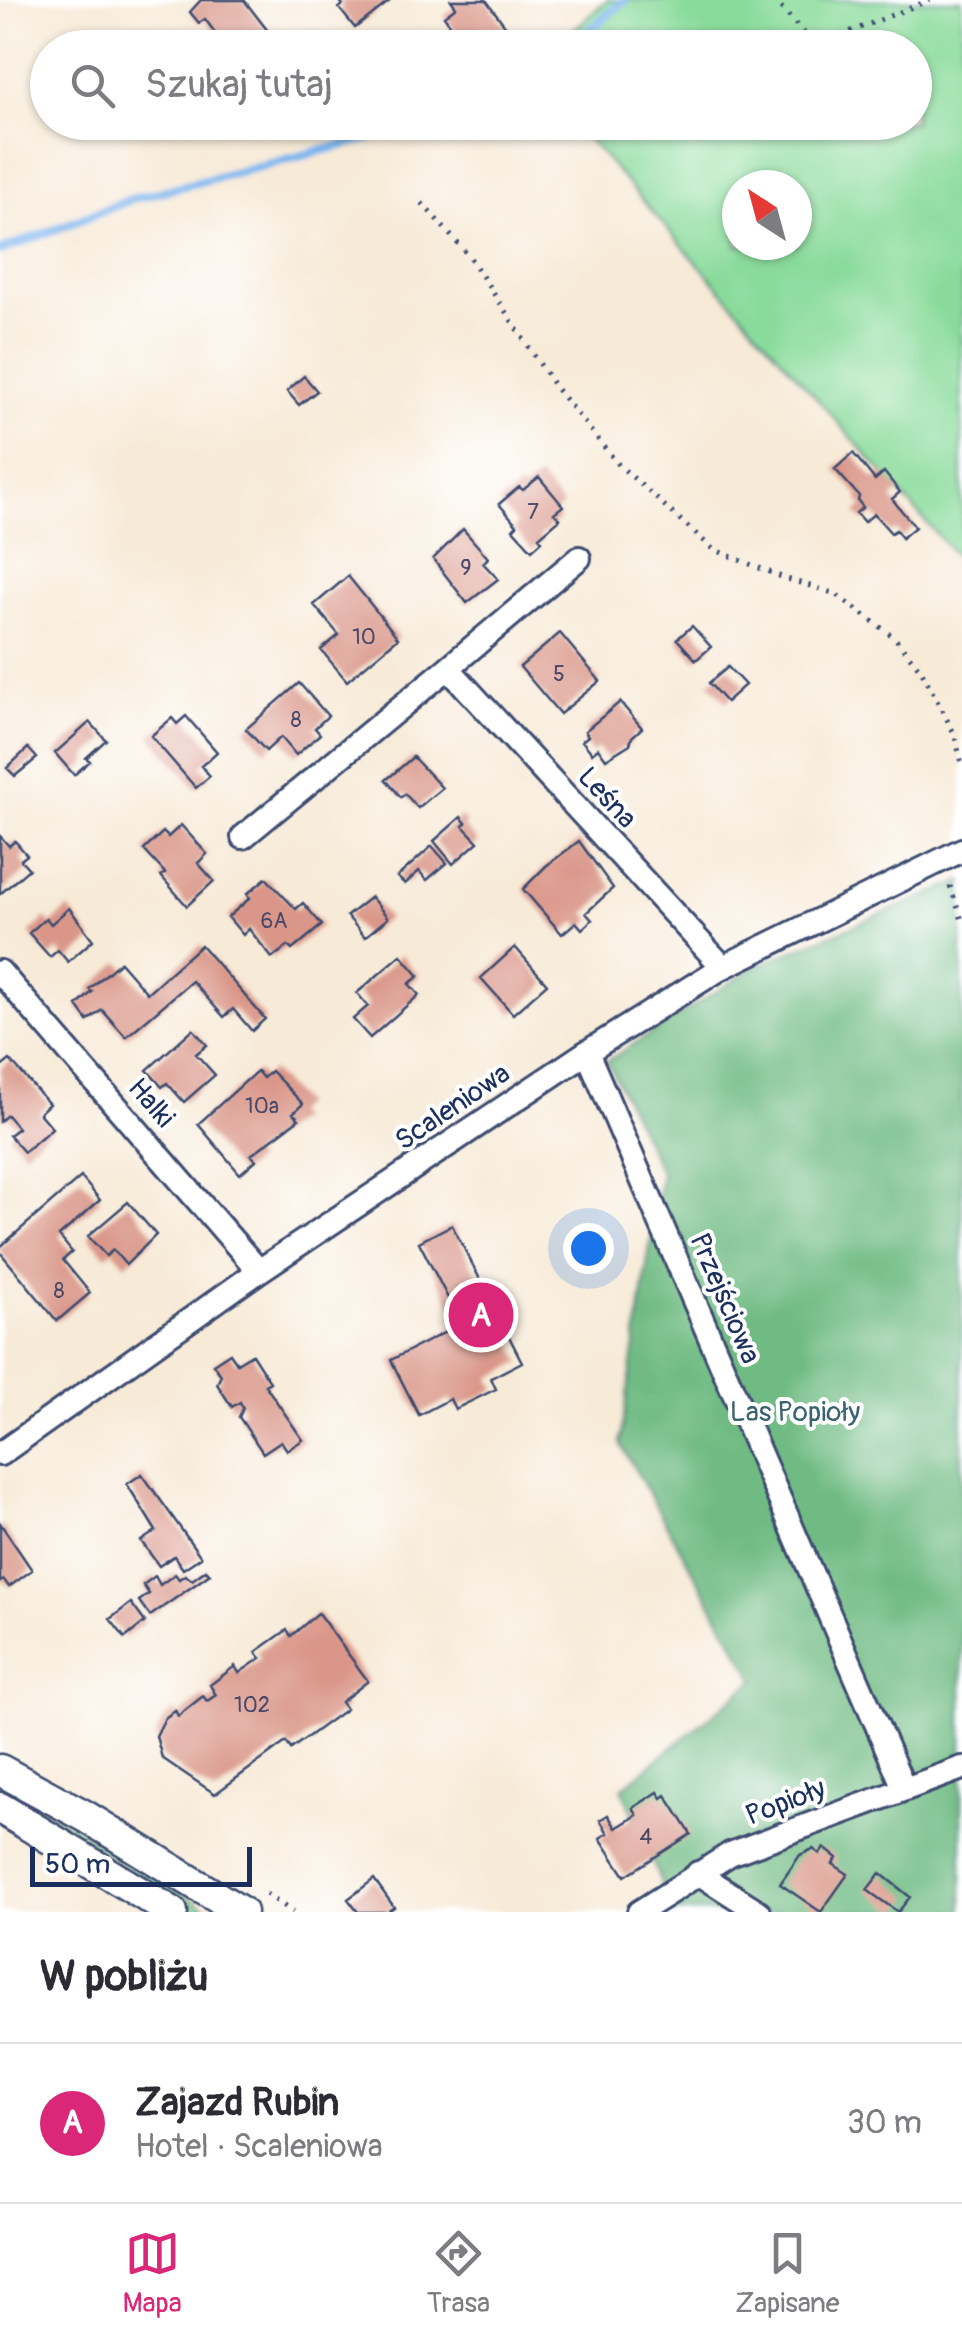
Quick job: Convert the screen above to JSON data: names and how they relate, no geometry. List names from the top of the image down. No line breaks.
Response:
{"streets":{"street":["Leśna","Halki","Scaleniowa","Przejściowa","Popioły"]},"crossings":[["Leśna","Scaleniowa"],["Halki","Scaleniowa"],["Scaleniowa","Przejściowa"],["Przejściowa","Popioły"]],"parks":["Las Popioły"],"house_numbers":["7","9","10","5","8","6A","10a","8","102","4"],"scale_bar":"50 m","north":"top left","page":{"search":"Szukaj tutaj","pins":"A","scale":"50 m","heading":"W pobliżu","list":[{"mark":"A","name":"Zajazd Rubin","note":"Hotel · Scaleniowa","value":"30 m"}],"nav":["Mapa","Trasa","Zapisane"]}}
